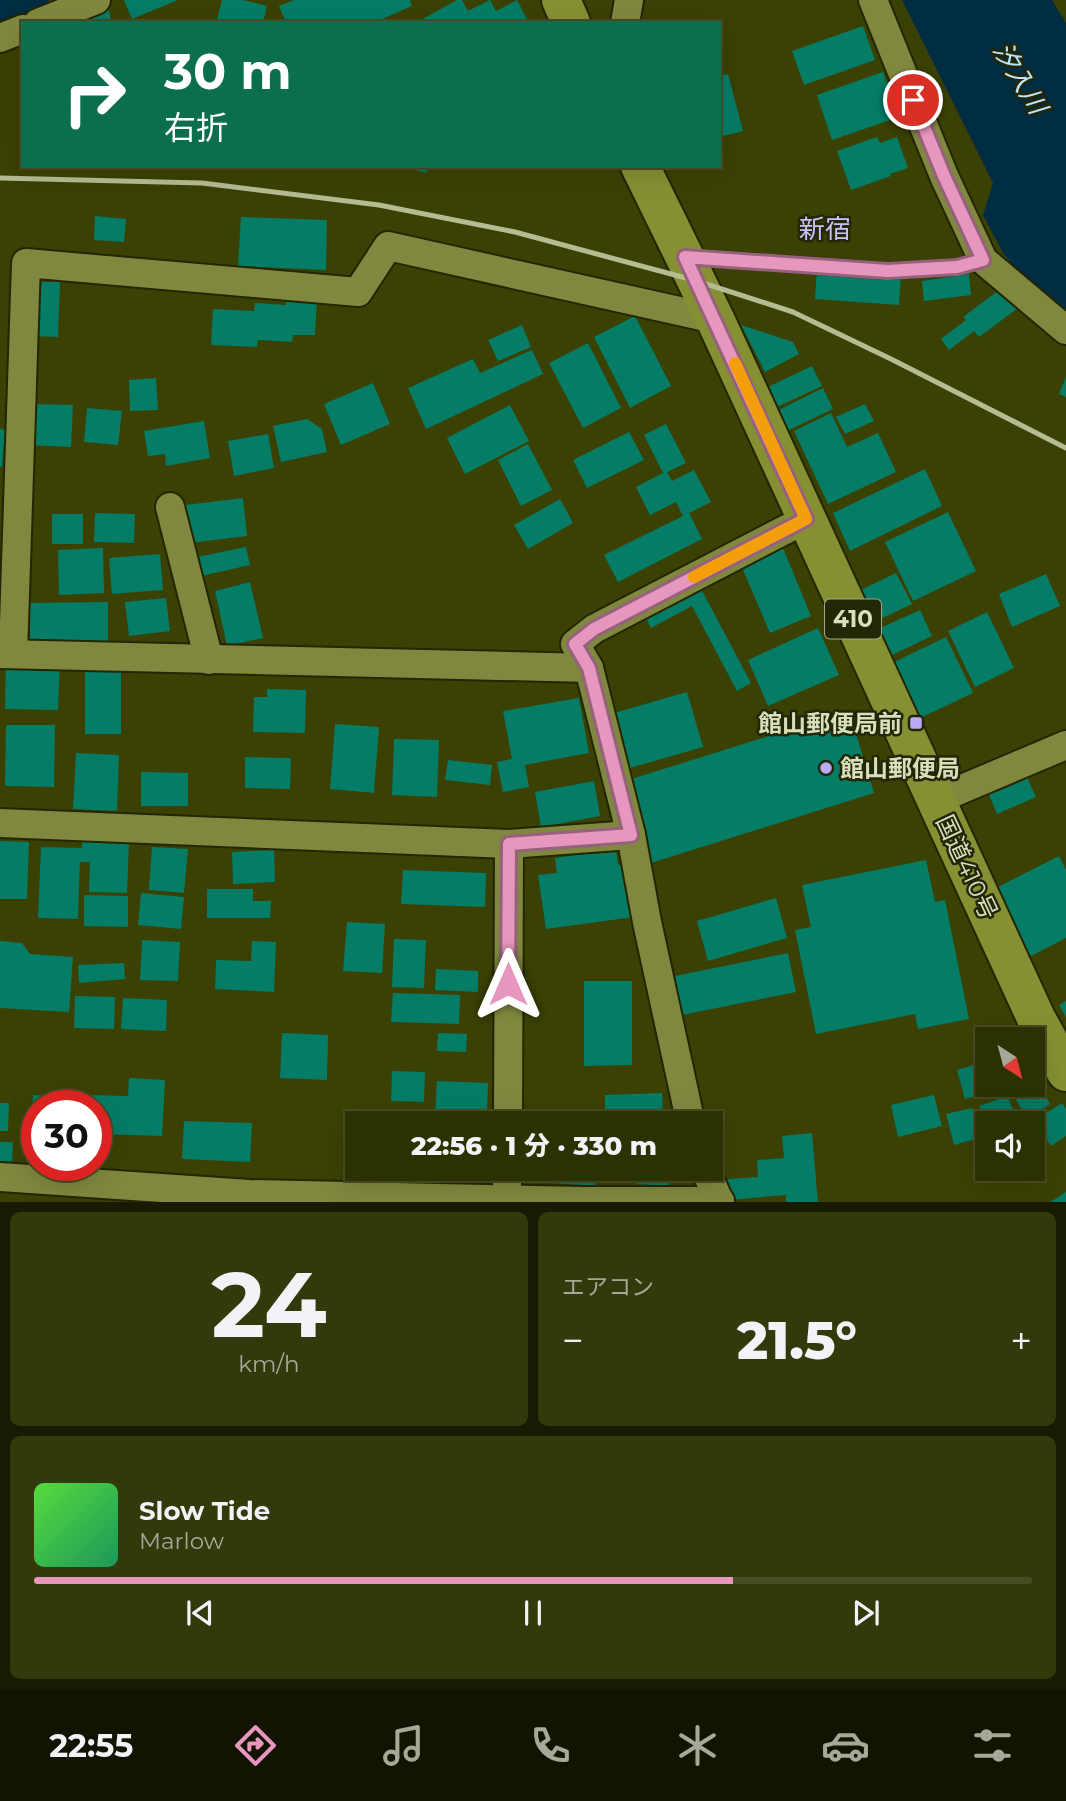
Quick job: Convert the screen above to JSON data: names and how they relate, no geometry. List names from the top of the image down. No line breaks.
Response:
{"streets":{"highway":["410","国道410号"]},"districts":["新宿"],"water":["汐入川"],"places":{"transit":["館山郵便局前"],"other":["館山郵便局"]},"north":"bottom right","page":{"turn":["30 m","右折"],"limit":"30","trip":"22:56 · 1 分 · 330 m","tile":[["24","km/h"],"エアコン"],"heat":["−","21.5°","+"],"song":["Slow Tide","Marlow"],"tabs":"22:55"}}
